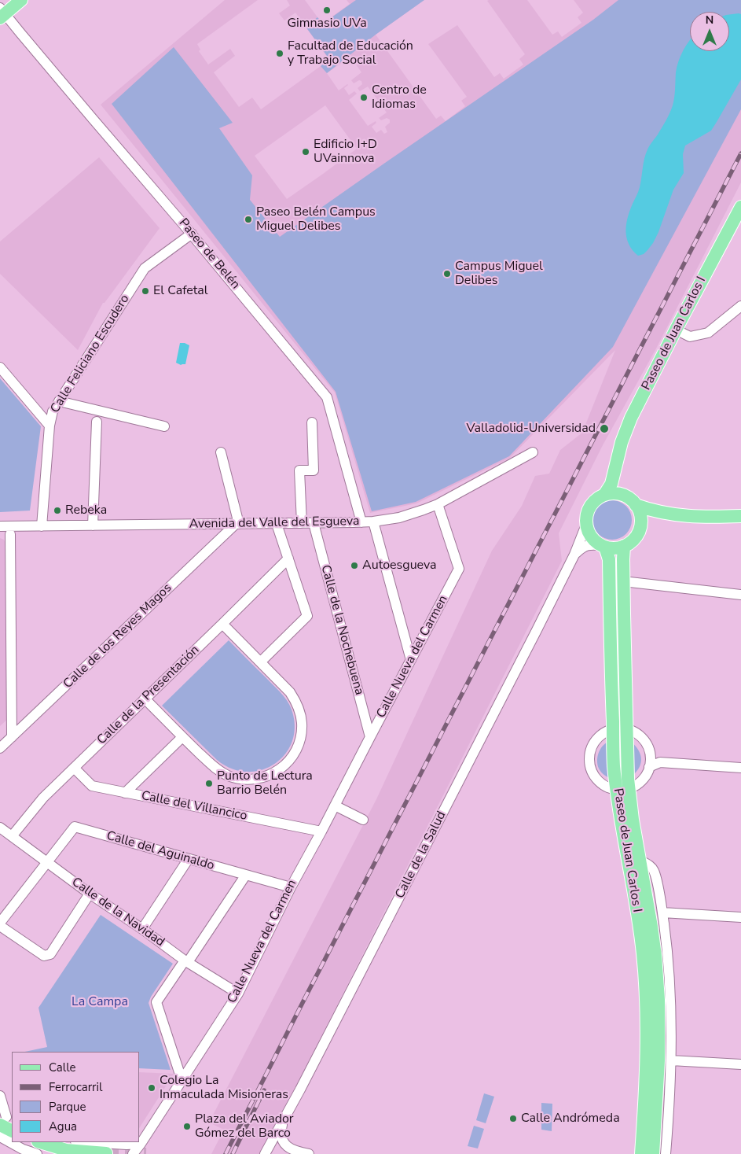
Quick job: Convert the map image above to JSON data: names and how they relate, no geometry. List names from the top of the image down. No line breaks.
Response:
{"streets":{"main road":["Paseo de Juan Carlos I"],"street":["Paseo de Belén","Calle Feliciano Escudero","Avenida del Valle del Esgueva","Calle de la Nochebuena","Calle de los Reyes Magos","Calle Nueva del Carmen","Calle de la Presentación","Calle del Villancico","Calle del Aguinaldo","Calle de la Salud","Calle de la Navidad"]},"crossings":[["Paseo de Belén","Calle Feliciano Escudero"],["Paseo de Belén","Avenida del Valle del Esgueva"],["Paseo de Juan Carlos I","Calle de la Salud"],["Calle Feliciano Escudero","Avenida del Valle del Esgueva"],["Avenida del Valle del Esgueva","Calle de la Nochebuena"],["Avenida del Valle del Esgueva","Calle de los Reyes Magos"],["Avenida del Valle del Esgueva","Calle Nueva del Carmen"],["Calle de la Nochebuena","Calle Nueva del Carmen"],["Calle Nueva del Carmen","Calle del Villancico"],["Calle Nueva del Carmen","Calle del Aguinaldo"],["Calle Nueva del Carmen","Calle de la Navidad"],["Calle de la Presentación","Calle del Villancico"],["Calle de la Presentación","Calle de la Navidad"],["Calle del Aguinaldo","Calle de la Navidad"]],"parks":["La Campa"],"places":["Gimnasio UVa","Facultad de Educación y Trabajo Social","Centro de Idiomas","Edificio I+D UVainnova","Paseo Belén Campus Miguel Delibes","Campus Miguel Delibes","El Cafetal","Valladolid-Universidad","Rebeka","Autoesgueva","Punto de Lectura Barrio Belén","Colegio La Inmaculada Misioneras","Calle Andrómeda","Plaza del Aviador Gómez del Barco"],"legend":["Calle","Ferrocarril","Parque","Agua"],"north":"top"}
